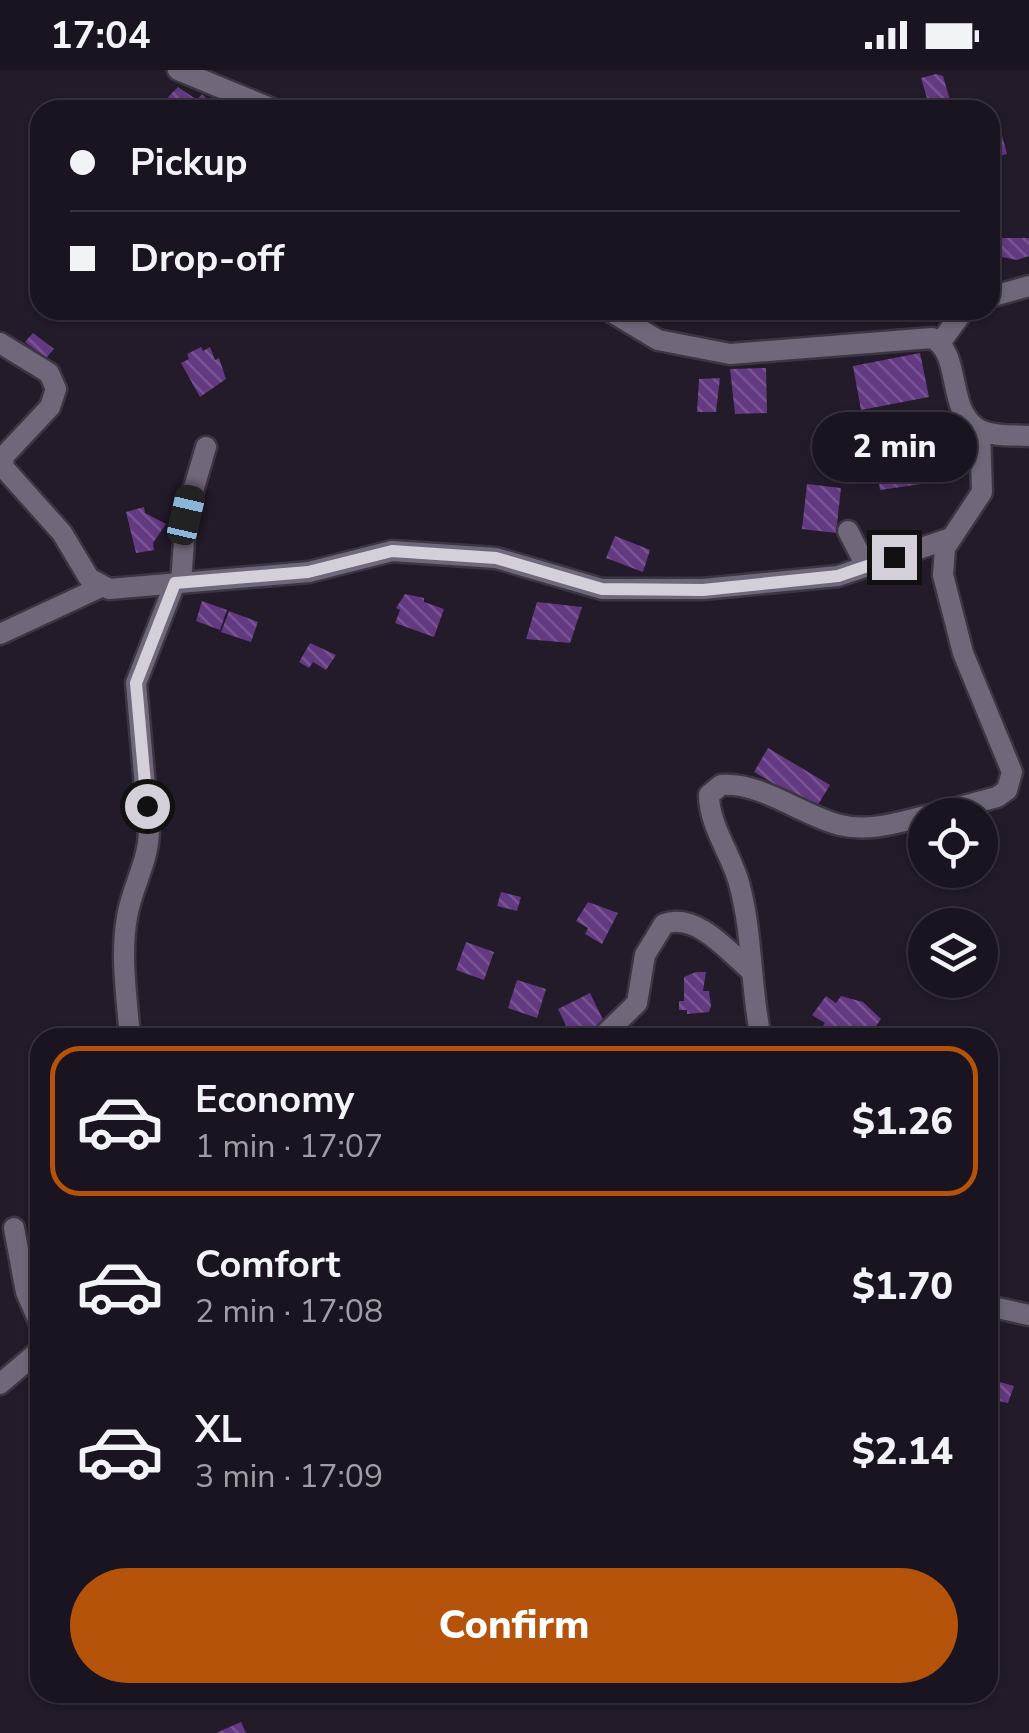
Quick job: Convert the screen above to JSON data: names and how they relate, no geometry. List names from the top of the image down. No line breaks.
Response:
{"page":{"status":"17:04","banner":["Pickup","Drop-off"],"bubble":"2 min","list":[{"name":"Economy","note":"1 min · 17:07","value":"$1.26"},{"name":"Comfort","note":"2 min · 17:08","value":"$1.70"},{"name":"XL","note":"3 min · 17:09","value":"$2.14"}],"buttons":"Confirm"}}
